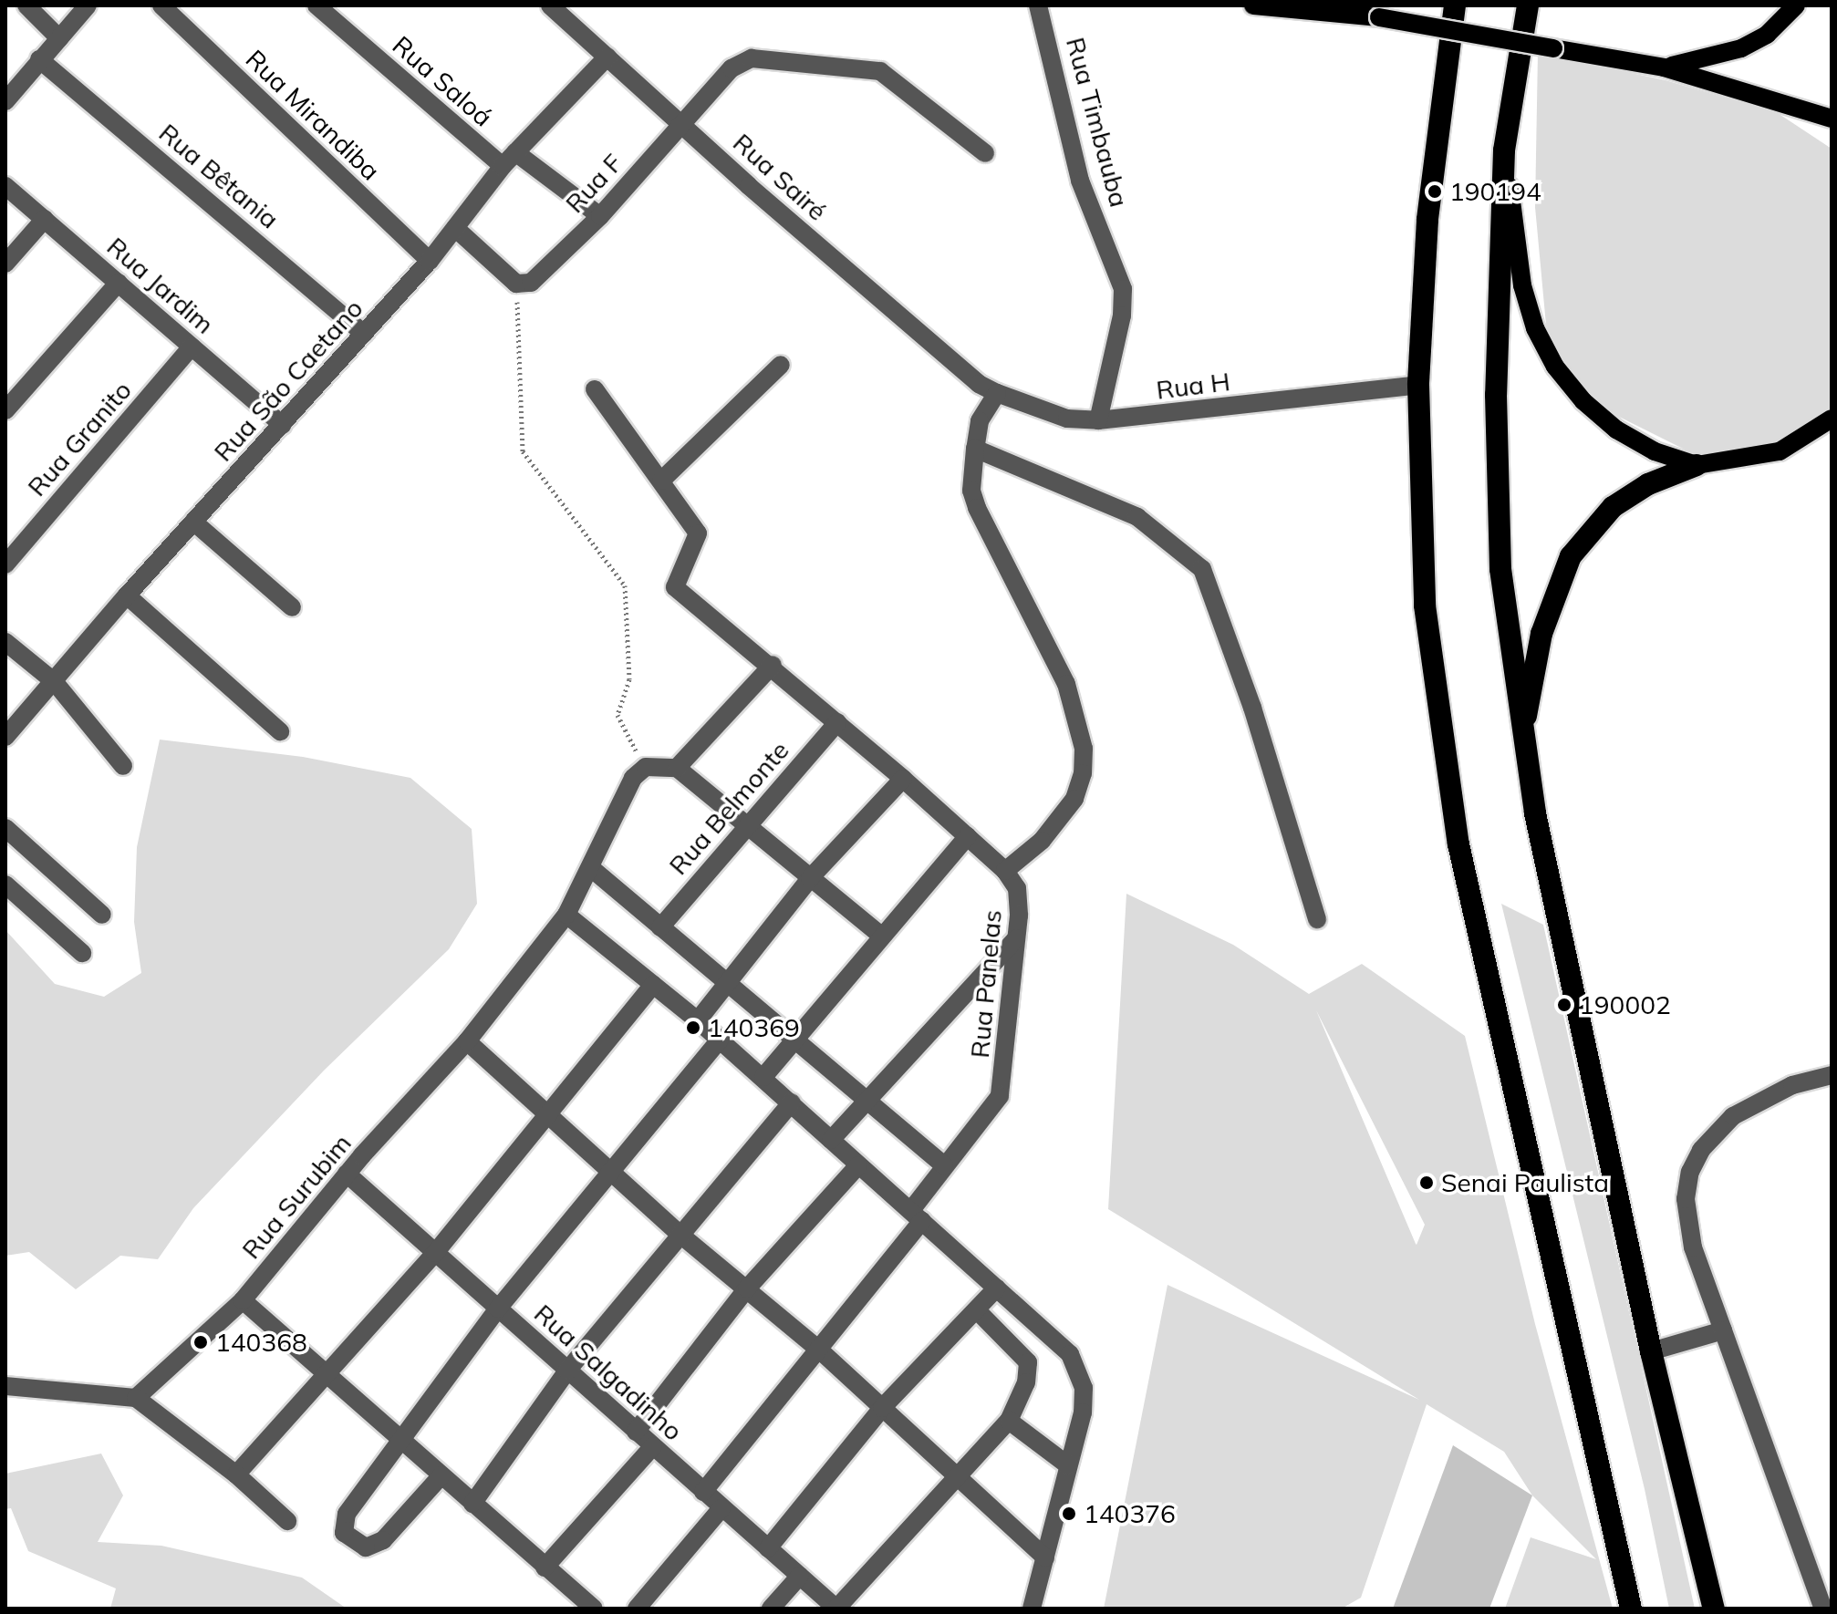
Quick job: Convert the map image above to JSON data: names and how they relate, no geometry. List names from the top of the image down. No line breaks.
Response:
{"streets":{"street":["Rua Saloá","Rua Mirandiba","Rua Timbauba","Rua Bêtania","Rua Sairé","Rua F","Rua Jardim","Rua São Caetano","Rua H","Rua Granito","Rua Belmonte","Rua Panelas","Rua Surubim","Rua Salgadinho"]},"crossings":[["Rua Saloá","Rua F"],["Rua Saloá","Rua São Caetano"],["Rua Mirandiba","Rua São Caetano"],["Rua Timbauba","Rua H"],["Rua Bêtania","Rua São Caetano"],["Rua Sairé","Rua F"],["Rua Sairé","Rua São Caetano"],["Rua Sairé","Rua H"],["Rua Jardim","Rua São Caetano"],["Rua Jardim","Rua Granito"],["Rua Belmonte","Rua Panelas"],["Rua Panelas","Rua Salgadinho"],["Rua Surubim","Rua Salgadinho"]],"places":["190194","190002","140369","Senai Paulista","140368","140376"]}
